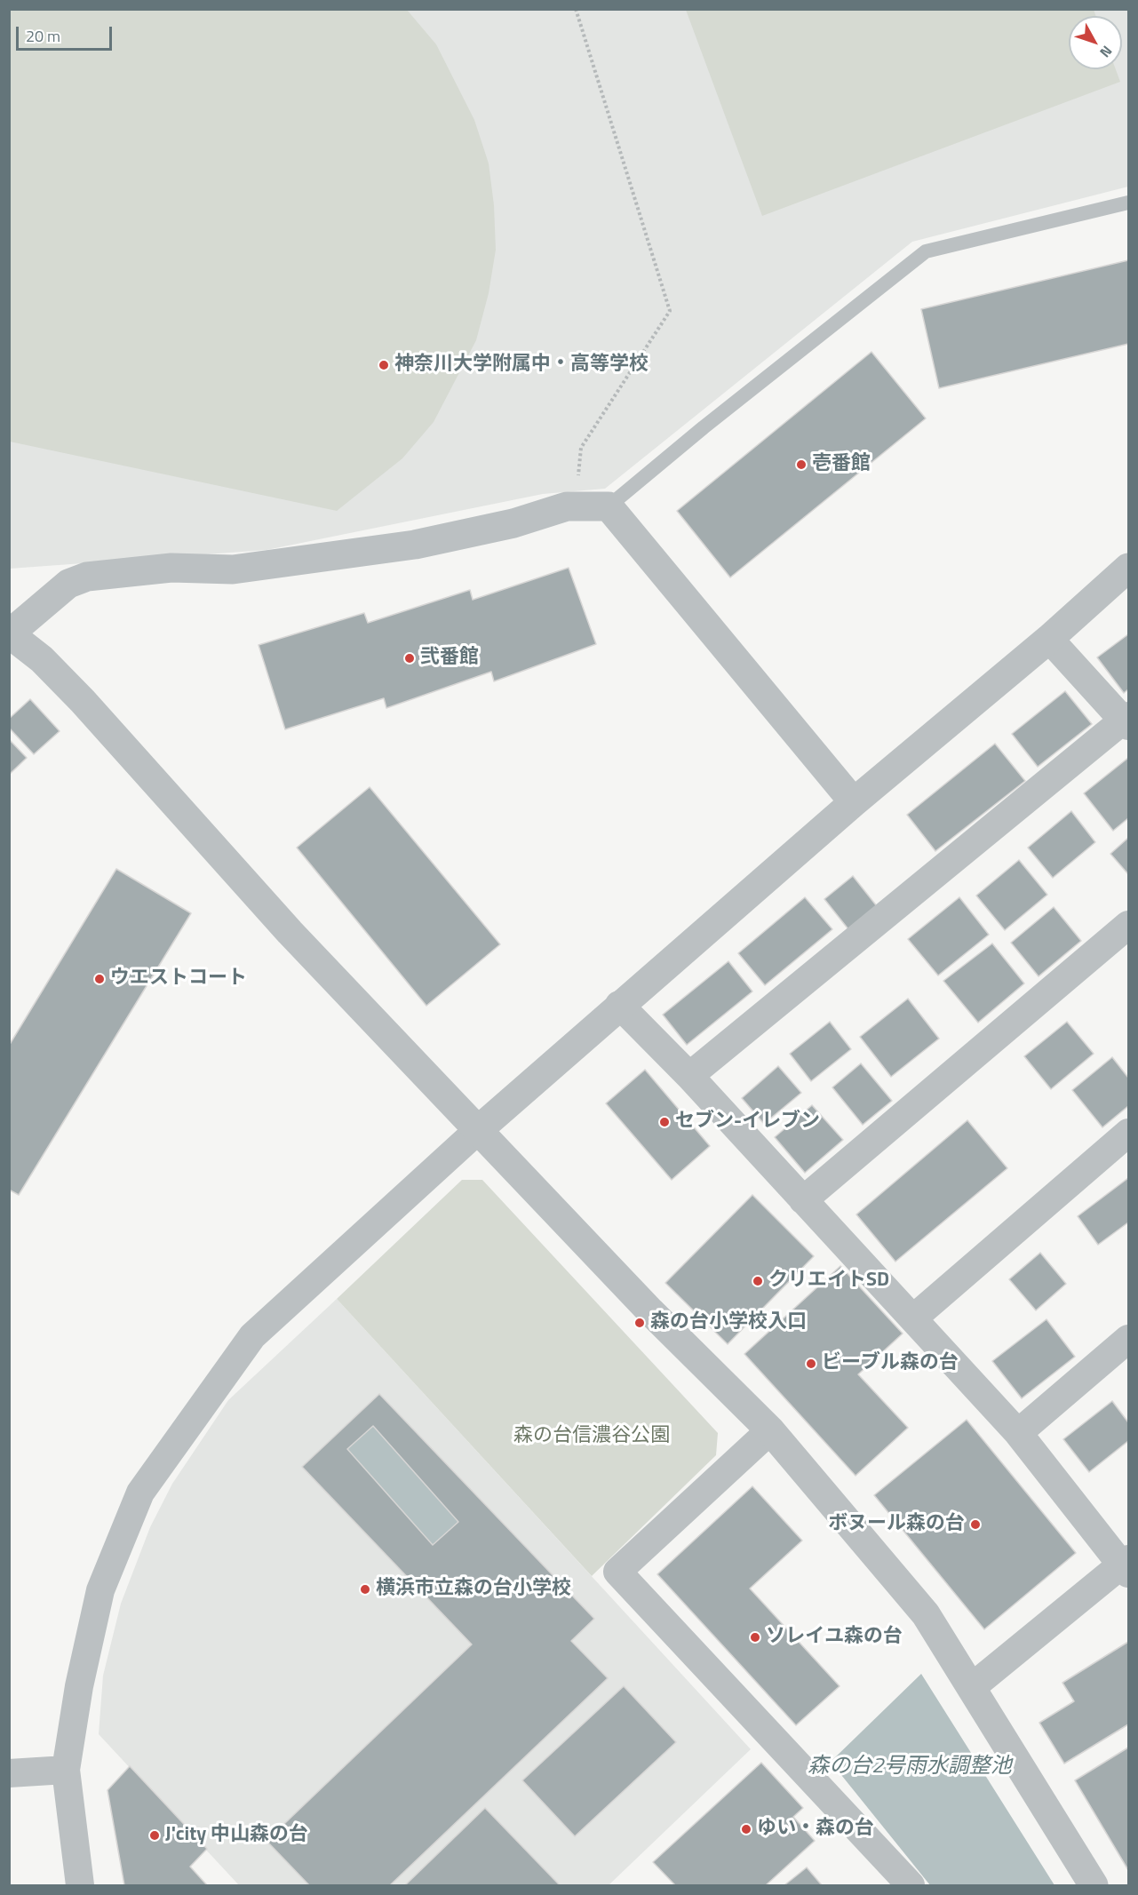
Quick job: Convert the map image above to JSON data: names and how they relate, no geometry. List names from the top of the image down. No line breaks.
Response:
{"water":["森の台2号雨水調整池"],"parks":["森の台信濃谷公園"],"places":["神奈川大学附属中・高等学校","壱番館","弐番館","ウエストコート","セブン-イレブン","クリエイトSD","森の台小学校入口","ビーブル森の台","ボヌール森の台","横浜市立森の台小学校","ソレイユ森の台","ゆい・森の台","J'city 中山森の台"],"scale_bar":"20 m","north":"bottom right"}
